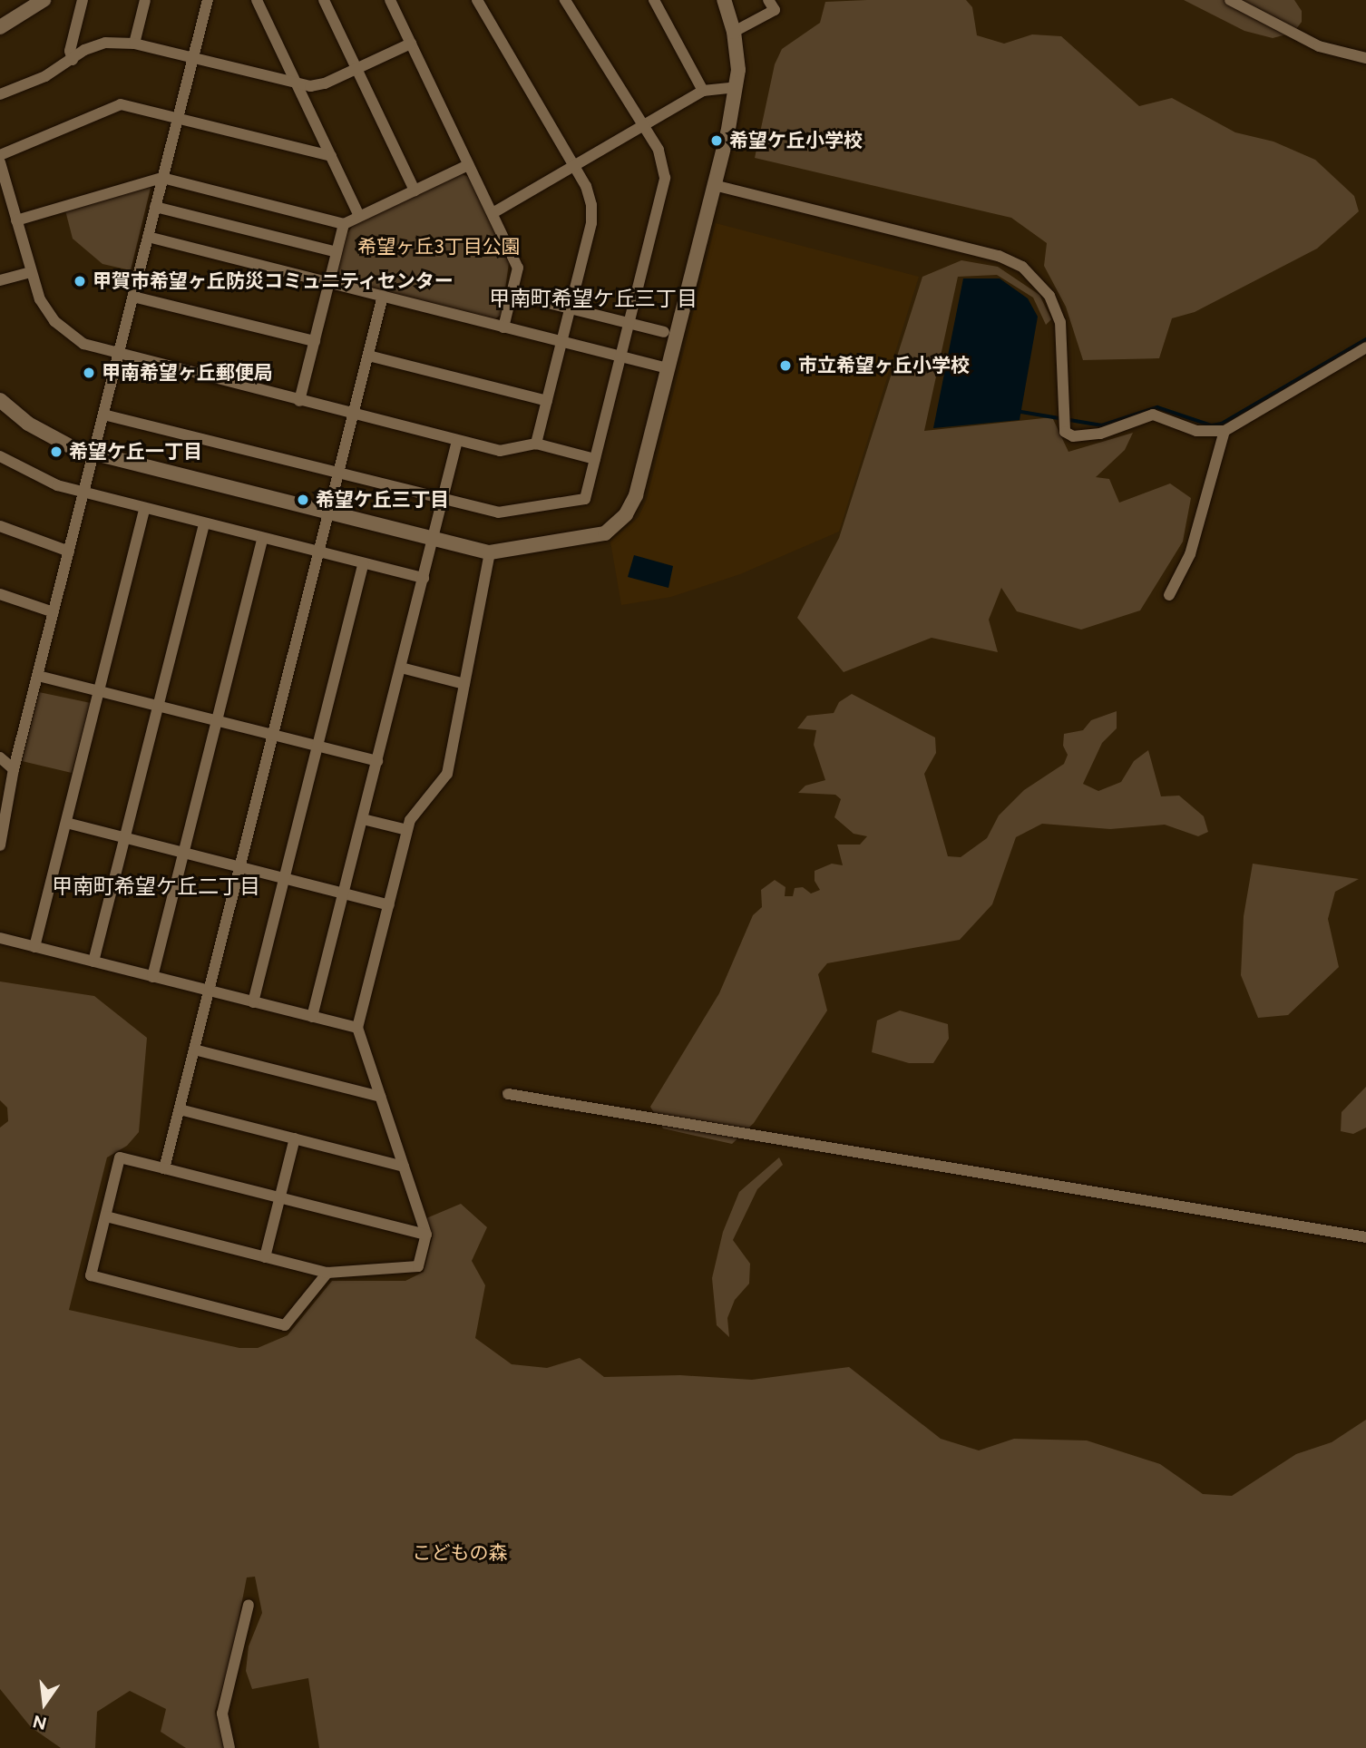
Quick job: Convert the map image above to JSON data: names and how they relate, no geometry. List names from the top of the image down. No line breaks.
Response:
{"districts":["甲南町希望ケ丘三丁目","甲南町希望ケ丘二丁目"],"parks":["希望ヶ丘3丁目公園","こどもの森"],"places":["希望ケ丘小学校","甲賀市希望ヶ丘防災コミュニティセンター","市立希望ヶ丘小学校","甲南希望ヶ丘郵便局","希望ケ丘一丁目","希望ケ丘三丁目"],"north":"bottom"}
